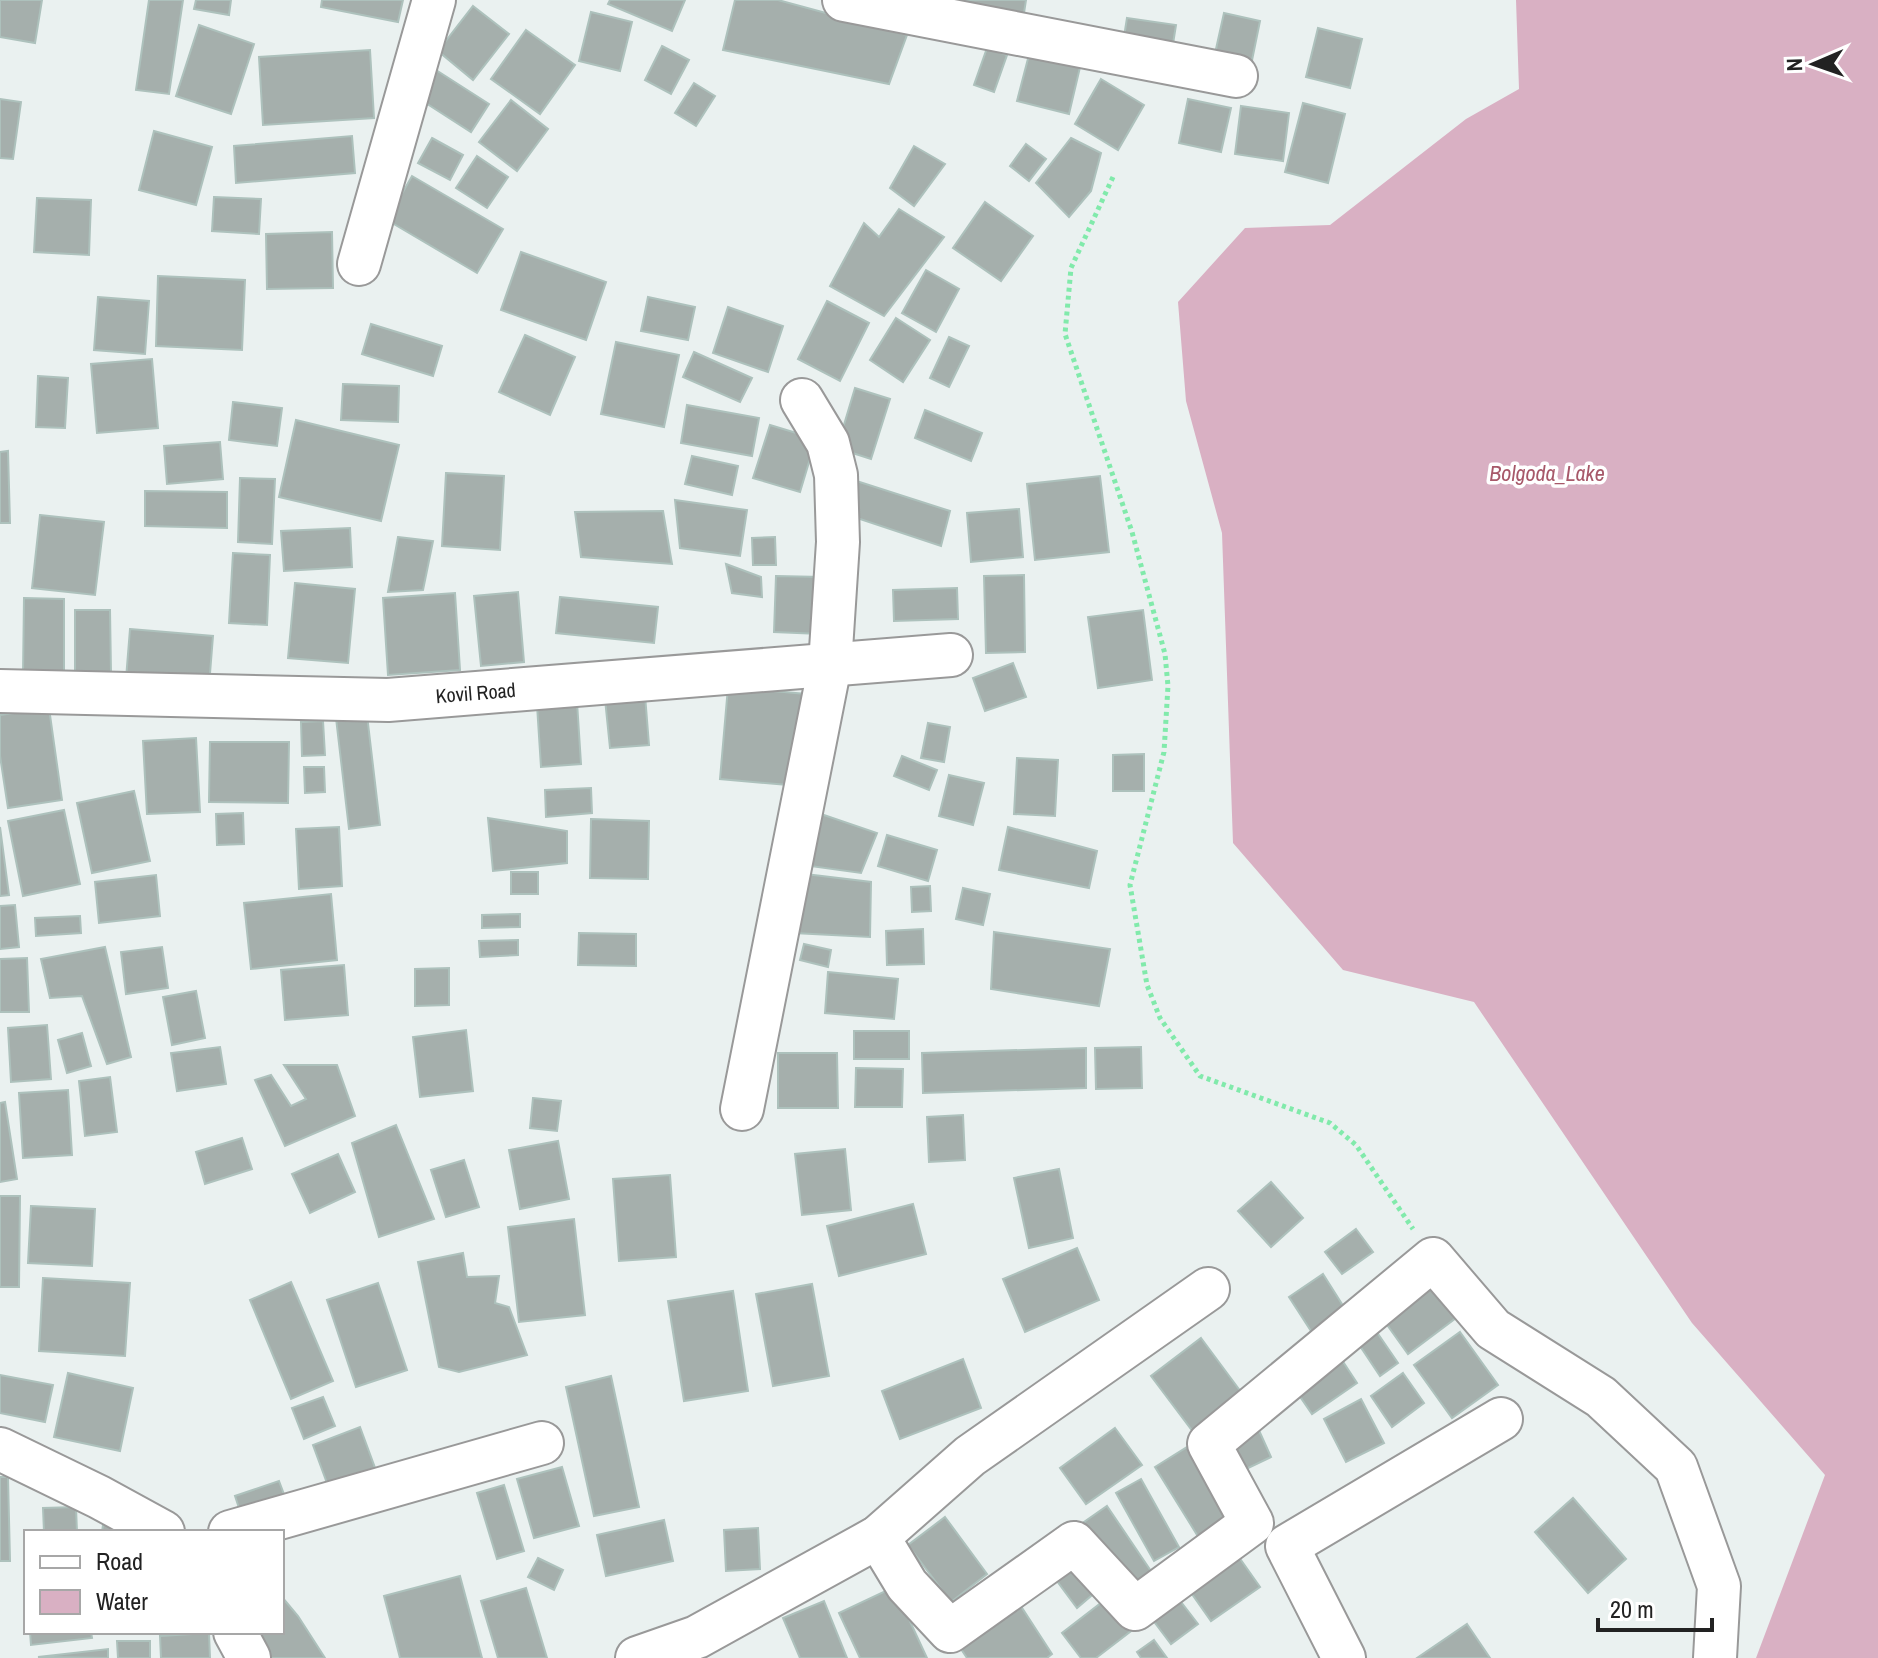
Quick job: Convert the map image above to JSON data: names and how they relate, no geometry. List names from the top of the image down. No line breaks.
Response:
{"streets":{"street":["Kovil Road"]},"water":["Bolgoda_Lake"],"legend":["Road","Water"],"scale_bar":"20 m","north":"left"}
